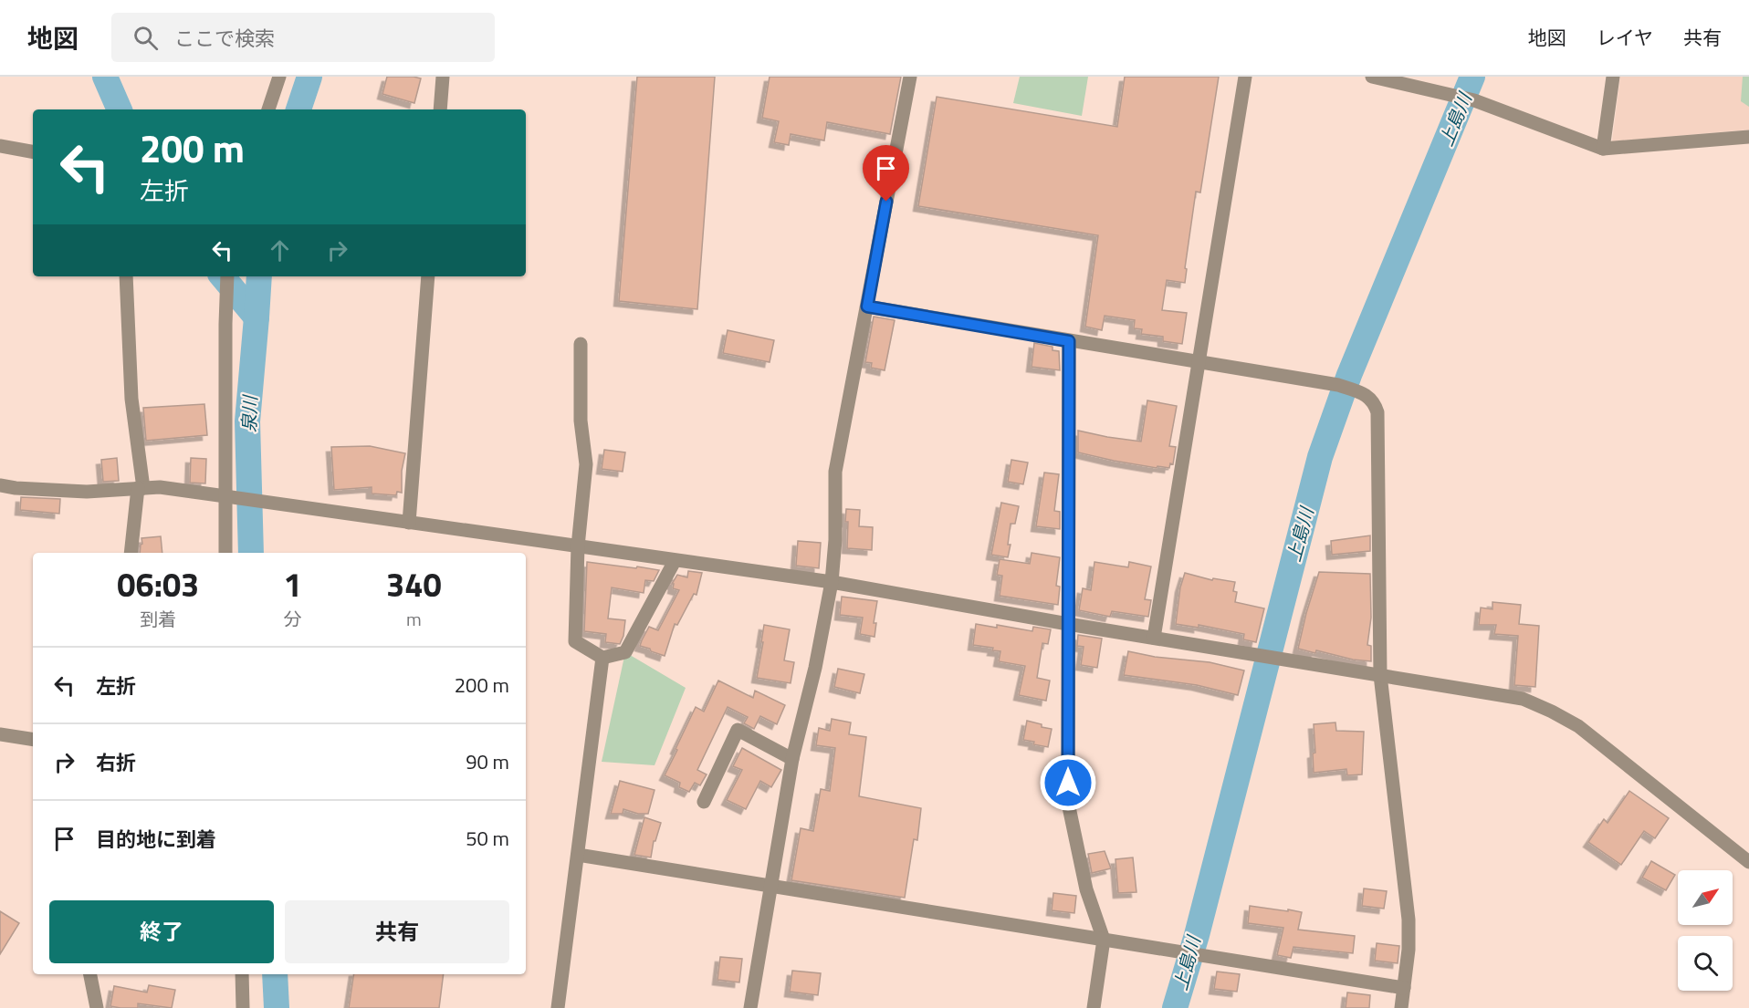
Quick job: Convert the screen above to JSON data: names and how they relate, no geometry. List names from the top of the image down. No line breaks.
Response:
{"water":["上島川","泉川"],"north":"top right","page":{"header":"地図","search":"ここで検索","nav":["地図","レイヤ","共有"],"turn":["200 m","左折"],"eta":["06:03","到着","1","分","340","m"],"list":[{"name":"左折","value":"200 m"},{"name":"右折","value":"90 m"},{"name":"目的地に到着","value":"50 m"}],"buttons":["終了","共有"]}}
